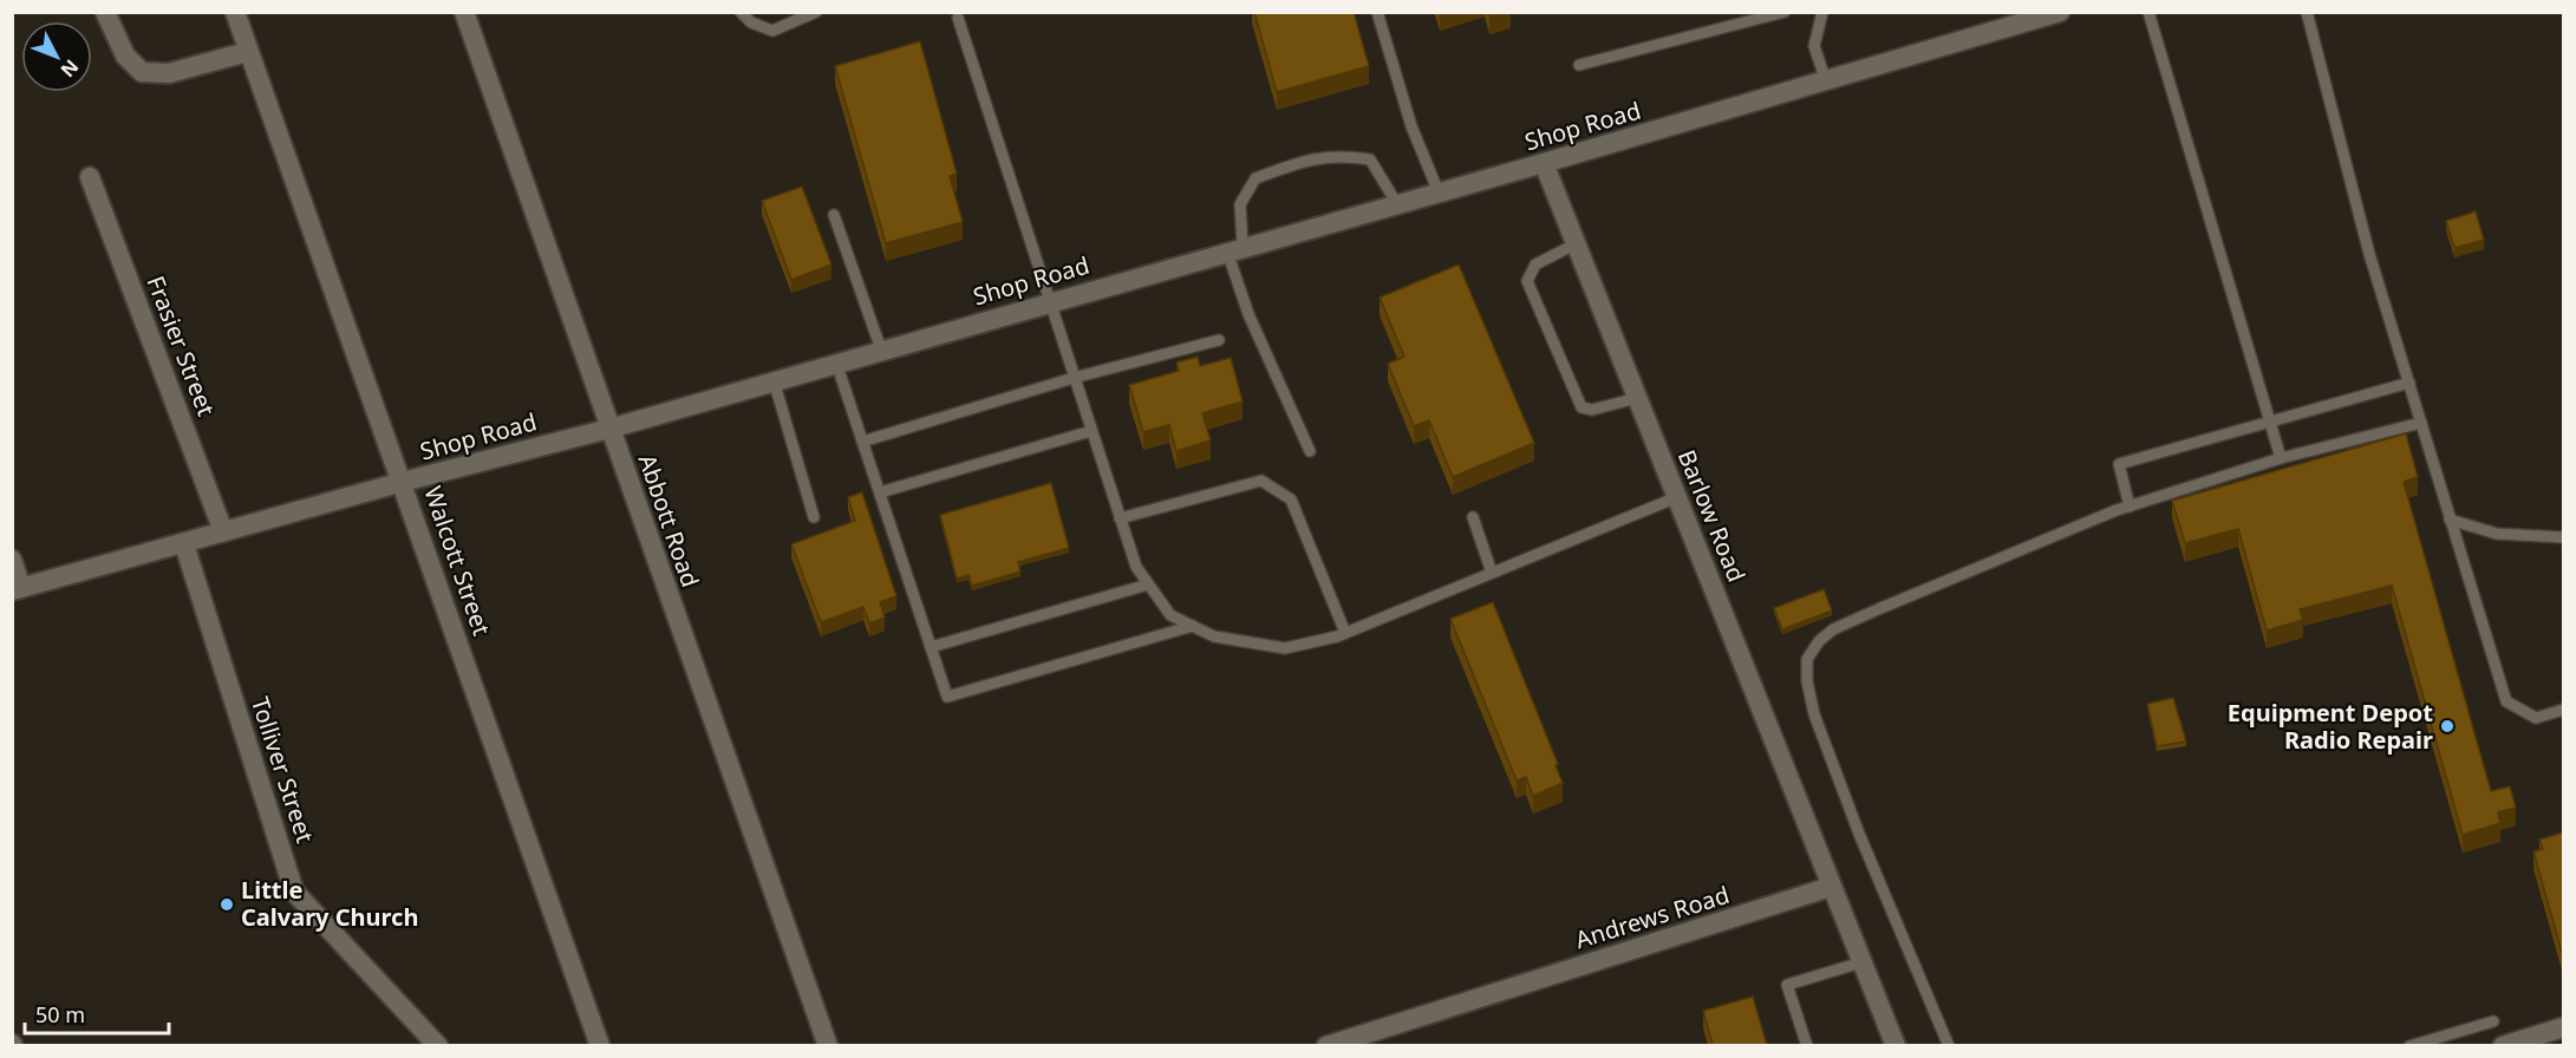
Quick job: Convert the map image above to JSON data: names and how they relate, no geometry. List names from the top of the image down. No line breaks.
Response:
{"streets":{"street":["Shop Road","Frasier Street","Barlow Road","Abbott Road","Walcott Street","Tolliver Street","Andrews Road"]},"crossings":[["Shop Road","Frasier Street"],["Shop Road","Barlow Road"],["Shop Road","Abbott Road"],["Shop Road","Walcott Street"],["Shop Road","Tolliver Street"],["Barlow Road","Andrews Road"]],"places":["Equipment Depot Radio Repair","Little Calvary Church"],"scale_bar":"50 m","north":"bottom right"}
